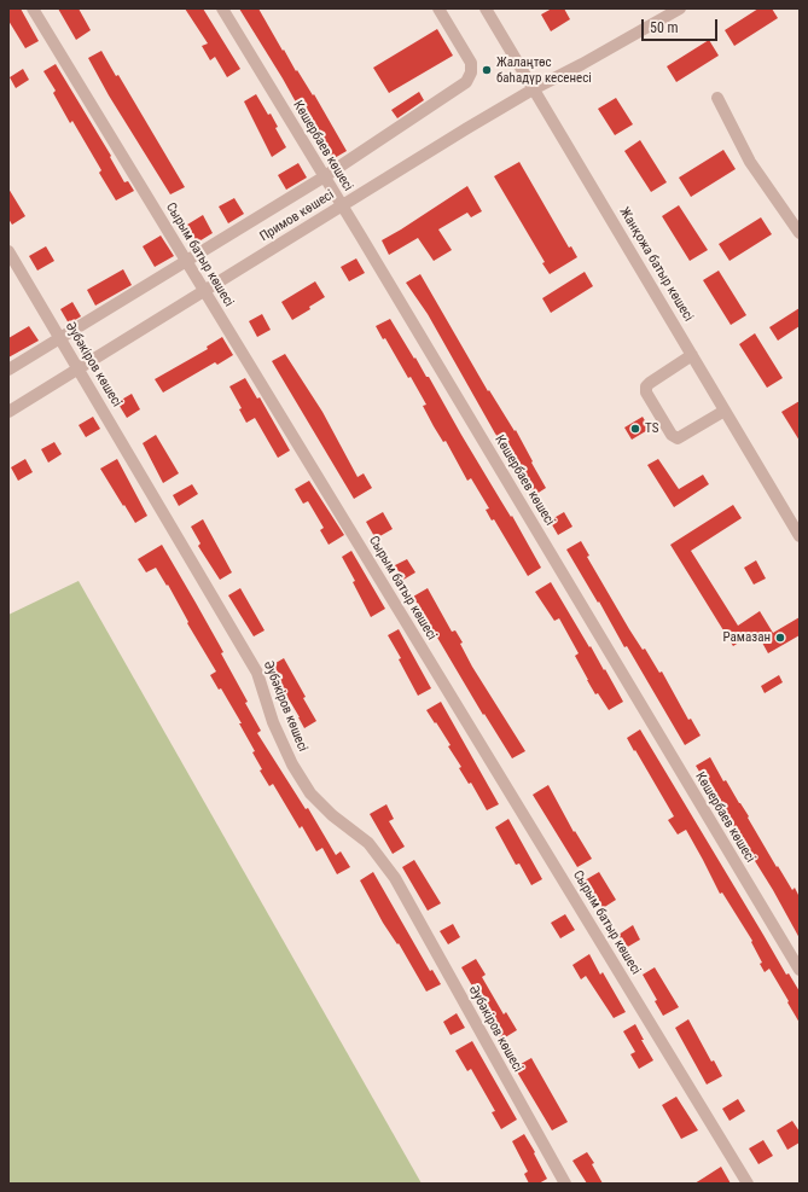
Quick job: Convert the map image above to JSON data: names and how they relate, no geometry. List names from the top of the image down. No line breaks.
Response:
{"streets":{"street":["Көшербаев көшесі","Примов көшесі","Сырым батыр көшесі","Жанқожа батыр көшесі","Әубәкіров көшесі"]},"crossings":[["Көшербаев көшесі","Примов көшесі"],["Примов көшесі","Сырым батыр көшесі"],["Примов көшесі","Жанқожа батыр көшесі"],["Примов көшесі","Әубәкіров көшесі"]],"places":["Жалаңтөс баһадүр кесенесі","TS","Рамазан"],"scale_bar":"50 m"}
